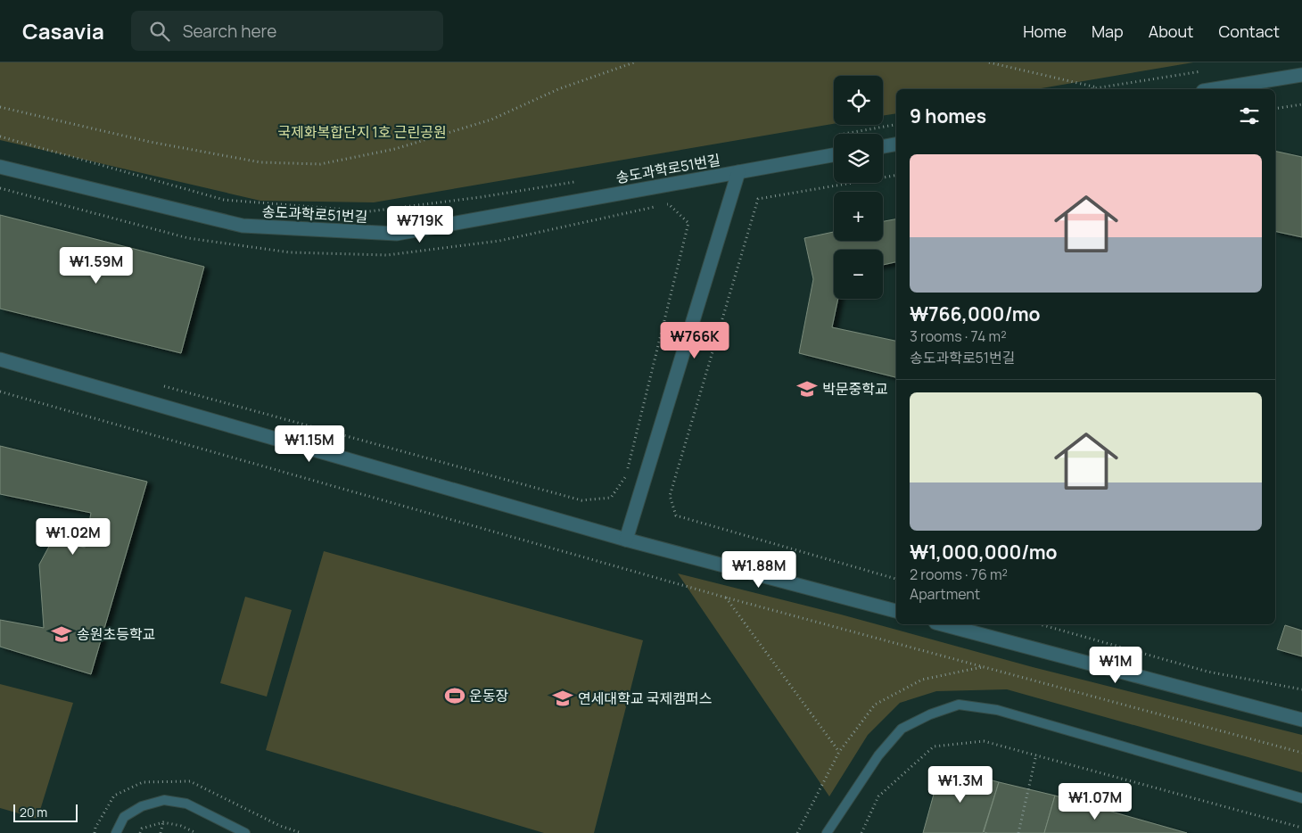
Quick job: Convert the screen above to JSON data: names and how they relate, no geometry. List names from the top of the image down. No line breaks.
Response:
{"streets":{"street":["송도과학로51번길"]},"parks":["국제화복합단지 1호 근린공원"],"places":{"school or university":["박문중학교","송원초등학교","연세대학교 국제캠퍼스"],"sports":["운동장"]},"scale_bar":"20 m","page":{"header":"Casavia","search":"Search here","nav":["Home","Map","About","Contact"],"map_buttons":["+","−"],"heading":"9 homes","list":[{"name":"₩766,000/mo","note":"3 rooms · 74 m² · 송도과학로51번길"},{"name":"₩1,000,000/mo","note":"2 rooms · 76 m² · Apartment"}],"price":["₩719K","₩1.59M","₩766K","₩1.15M","₩1.02M","₩1.88M","₩1M","₩1.3M","₩1.07M"],"scale":"20 m"}}
